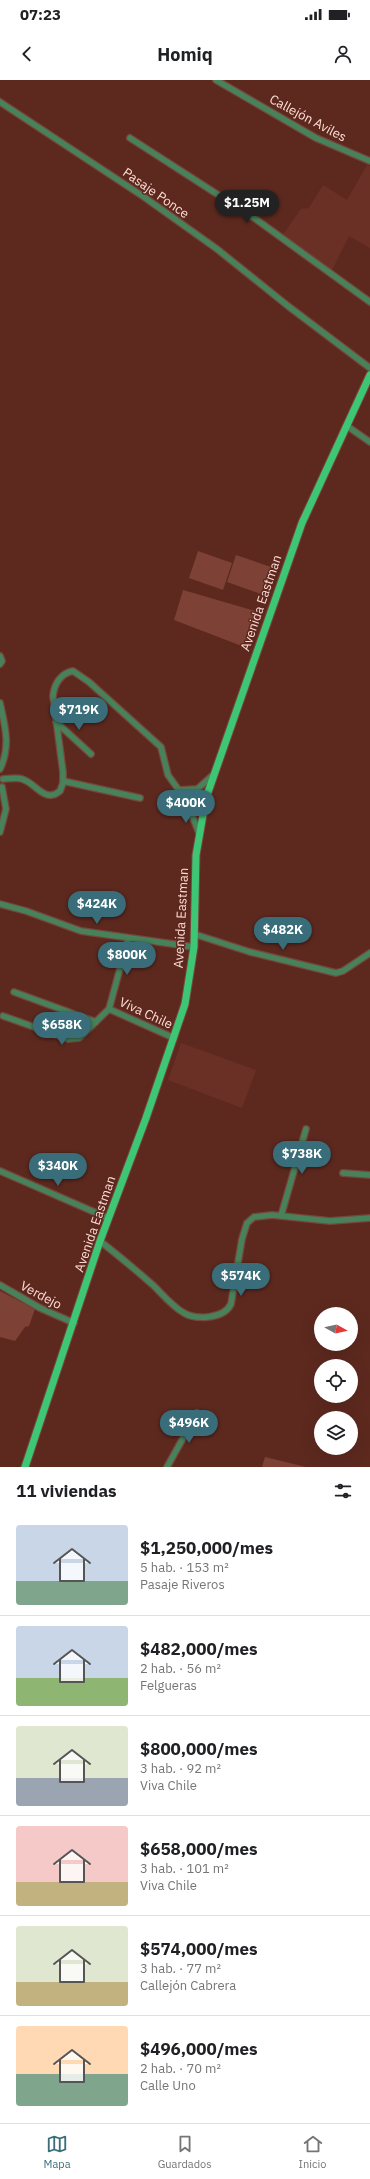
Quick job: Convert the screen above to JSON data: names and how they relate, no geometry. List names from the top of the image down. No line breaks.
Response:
{"streets":{"main road":["Avenida Eastman"],"street":["Callejón Aviles","Pasaje Ponce","Viva Chile","Verdejo"]},"crossings":[["Avenida Eastman","Viva Chile"],["Avenida Eastman","Verdejo"]],"north":"right","page":{"status":"07:23","header":"Homiq","price":["$1.25M","$719K","$400K","$424K","$482K","$800K","$658K","$738K","$340K","$574K","$496K"],"heading":"11 viviendas","list":[{"name":"$1,250,000/mes","note":"5 hab. · 153 m² · Pasaje Riveros"},{"name":"$482,000/mes","note":"2 hab. · 56 m² · Felgueras"},{"name":"$800,000/mes","note":"3 hab. · 92 m² · Viva Chile"},{"name":"$658,000/mes","note":"3 hab. · 101 m² · Viva Chile"},{"name":"$574,000/mes","note":"3 hab. · 77 m² · Callejón Cabrera"},{"name":"$496,000/mes","note":"2 hab. · 70 m² · Calle Uno"}],"tabs":["Mapa","Guardados","Inicio"]}}
